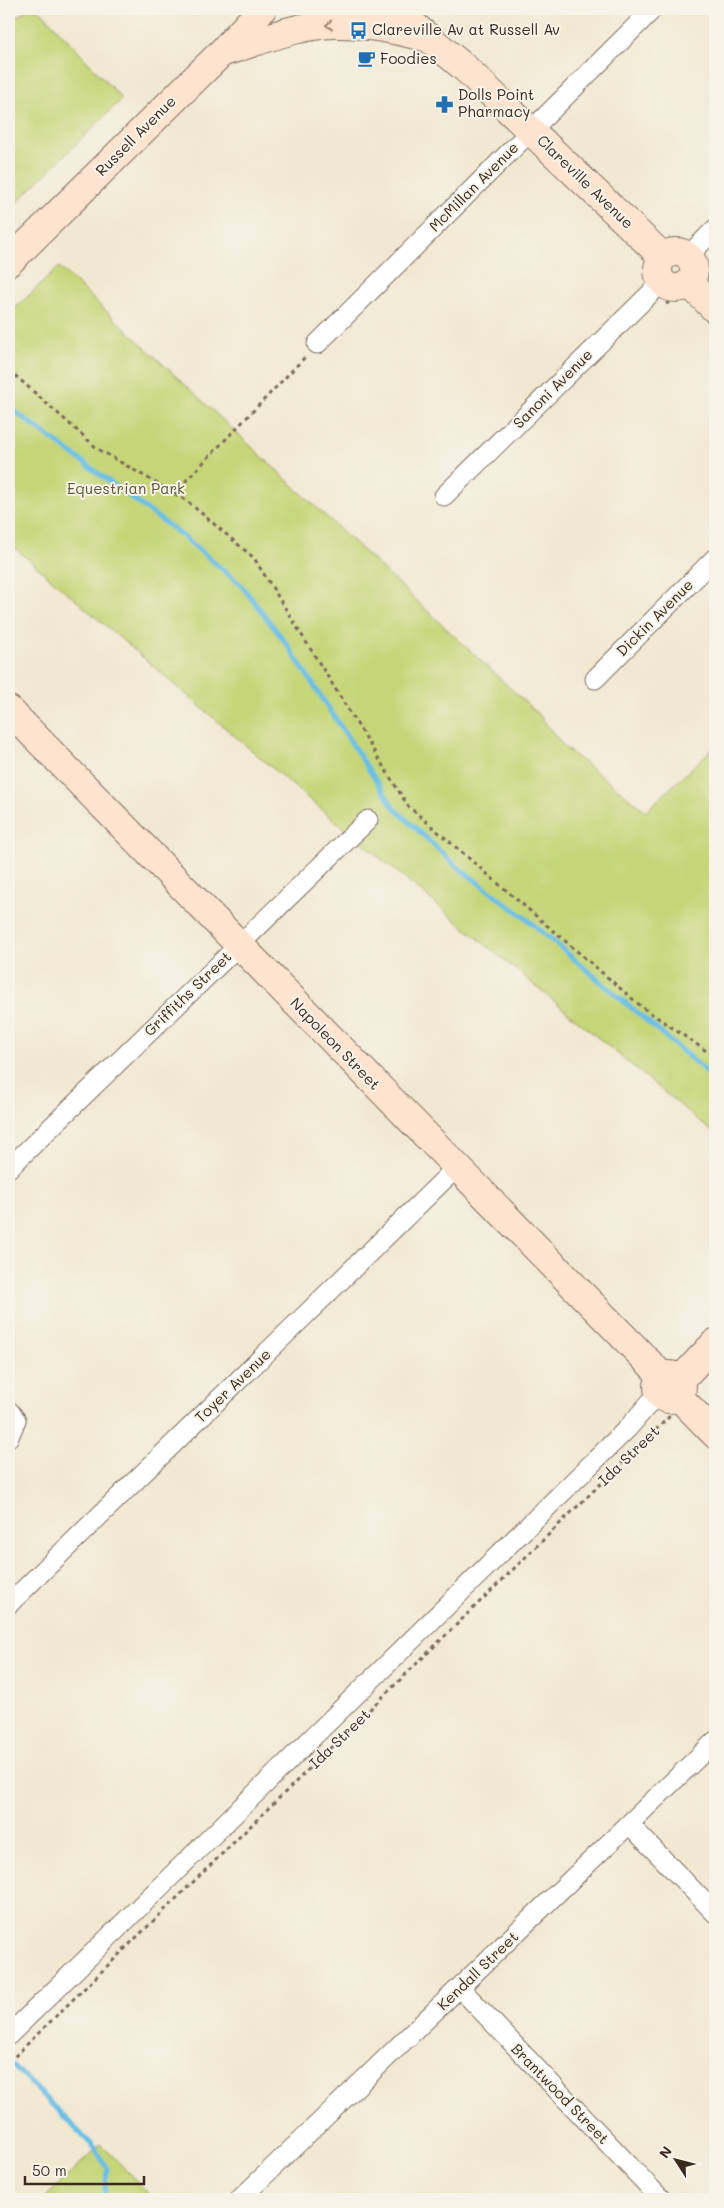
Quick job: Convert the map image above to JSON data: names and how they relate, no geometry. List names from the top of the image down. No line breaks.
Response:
{"streets":{"street":["Russell Avenue","Clareville Avenue","McMillan Avenue","Sanoni Avenue","Dickin Avenue","Griffiths Street","Napoleon Street","Toyer Avenue","Ida Street","Kendall Street","Brantwood Street"]},"crossings":[["Clareville Avenue","McMillan Avenue"],["Clareville Avenue","Sanoni Avenue"],["Griffiths Street","Napoleon Street"],["Napoleon Street","Toyer Avenue"],["Napoleon Street","Ida Street"],["Kendall Street","Brantwood Street"]],"parks":["Equestrian Park"],"places":{"bus stop":["Clareville Av at Russell Av"],"cafe":["Foodies"],"pharmacy":["Dolls Point Pharmacy"]},"scale_bar":"50 m","north":"top left"}
